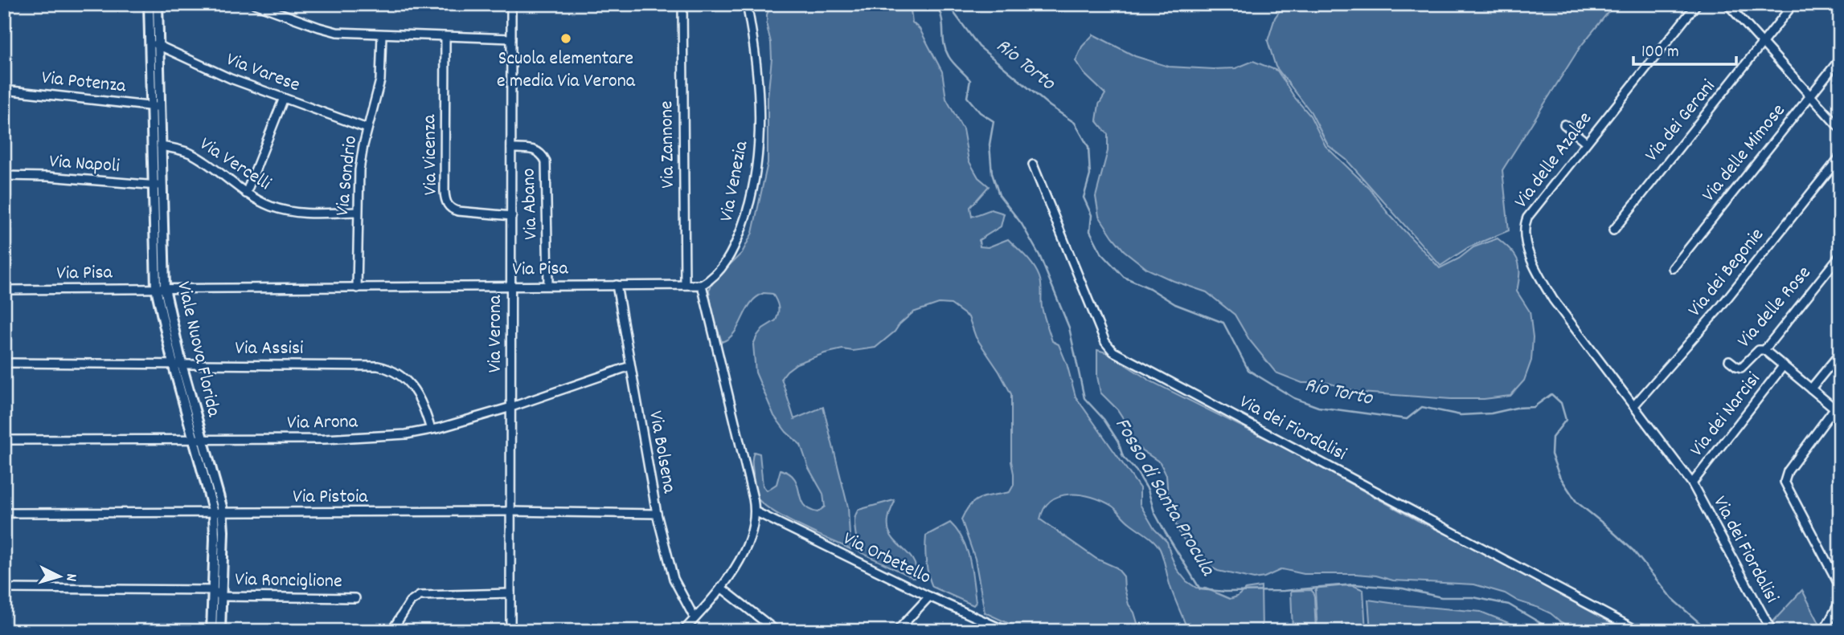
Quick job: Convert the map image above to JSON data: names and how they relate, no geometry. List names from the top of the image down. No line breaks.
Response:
{"streets":{"street":["Via Varese","Via Potenza","Via dei Gerani","Via Zannone","Via delle Mimose","Via Vicenza","Via delle Azalee","Via Napoli","Via Vercelli","Via Sondrio","Via Venezia","Via Abano","Via Pisa","Via dei Begonie","Via delle Rose","Via Verona","Viale Nuova Florida","Via Assisi","Via dei Narcisi","Via Arona","Via dei Fiordalisi","Via Bolsena","Via Pistoia","Via Orbetello","Via Ronciglione"]},"crossings":[["Via Varese","Via Sondrio"],["Via Varese","Viale Nuova Florida"],["Via Potenza","Viale Nuova Florida"],["Via Zannone","Via Pisa"],["Via Vicenza","Via Verona"],["Via delle Azalee","Via dei Begonie"],["Via delle Azalee","Via dei Narcisi"],["Via delle Azalee","Via dei Fiordalisi"],["Via Napoli","Viale Nuova Florida"],["Via Vercelli","Via Sondrio"],["Via Vercelli","Viale Nuova Florida"],["Via Sondrio","Via Pisa"],["Via Venezia","Via Pisa"],["Via Abano","Via Pisa"],["Via Abano","Via Verona"],["Via Pisa","Via Verona"],["Via Pisa","Viale Nuova Florida"],["Via Pisa","Via Bolsena"],["Via Verona","Via Arona"],["Via Verona","Via Pistoia"],["Viale Nuova Florida","Via Assisi"],["Viale Nuova Florida","Via Arona"],["Viale Nuova Florida","Via Pistoia"],["Viale Nuova Florida","Via Ronciglione"],["Via Assisi","Via Arona"],["Via dei Narcisi","Via dei Fiordalisi"],["Via Arona","Via Bolsena"],["Via Bolsena","Via Pistoia"]],"water":["Rio Torto","Fosso di Santa Procula"],"places":["Scuola elementare e media Via Verona"],"scale_bar":"100 m","north":"right"}
